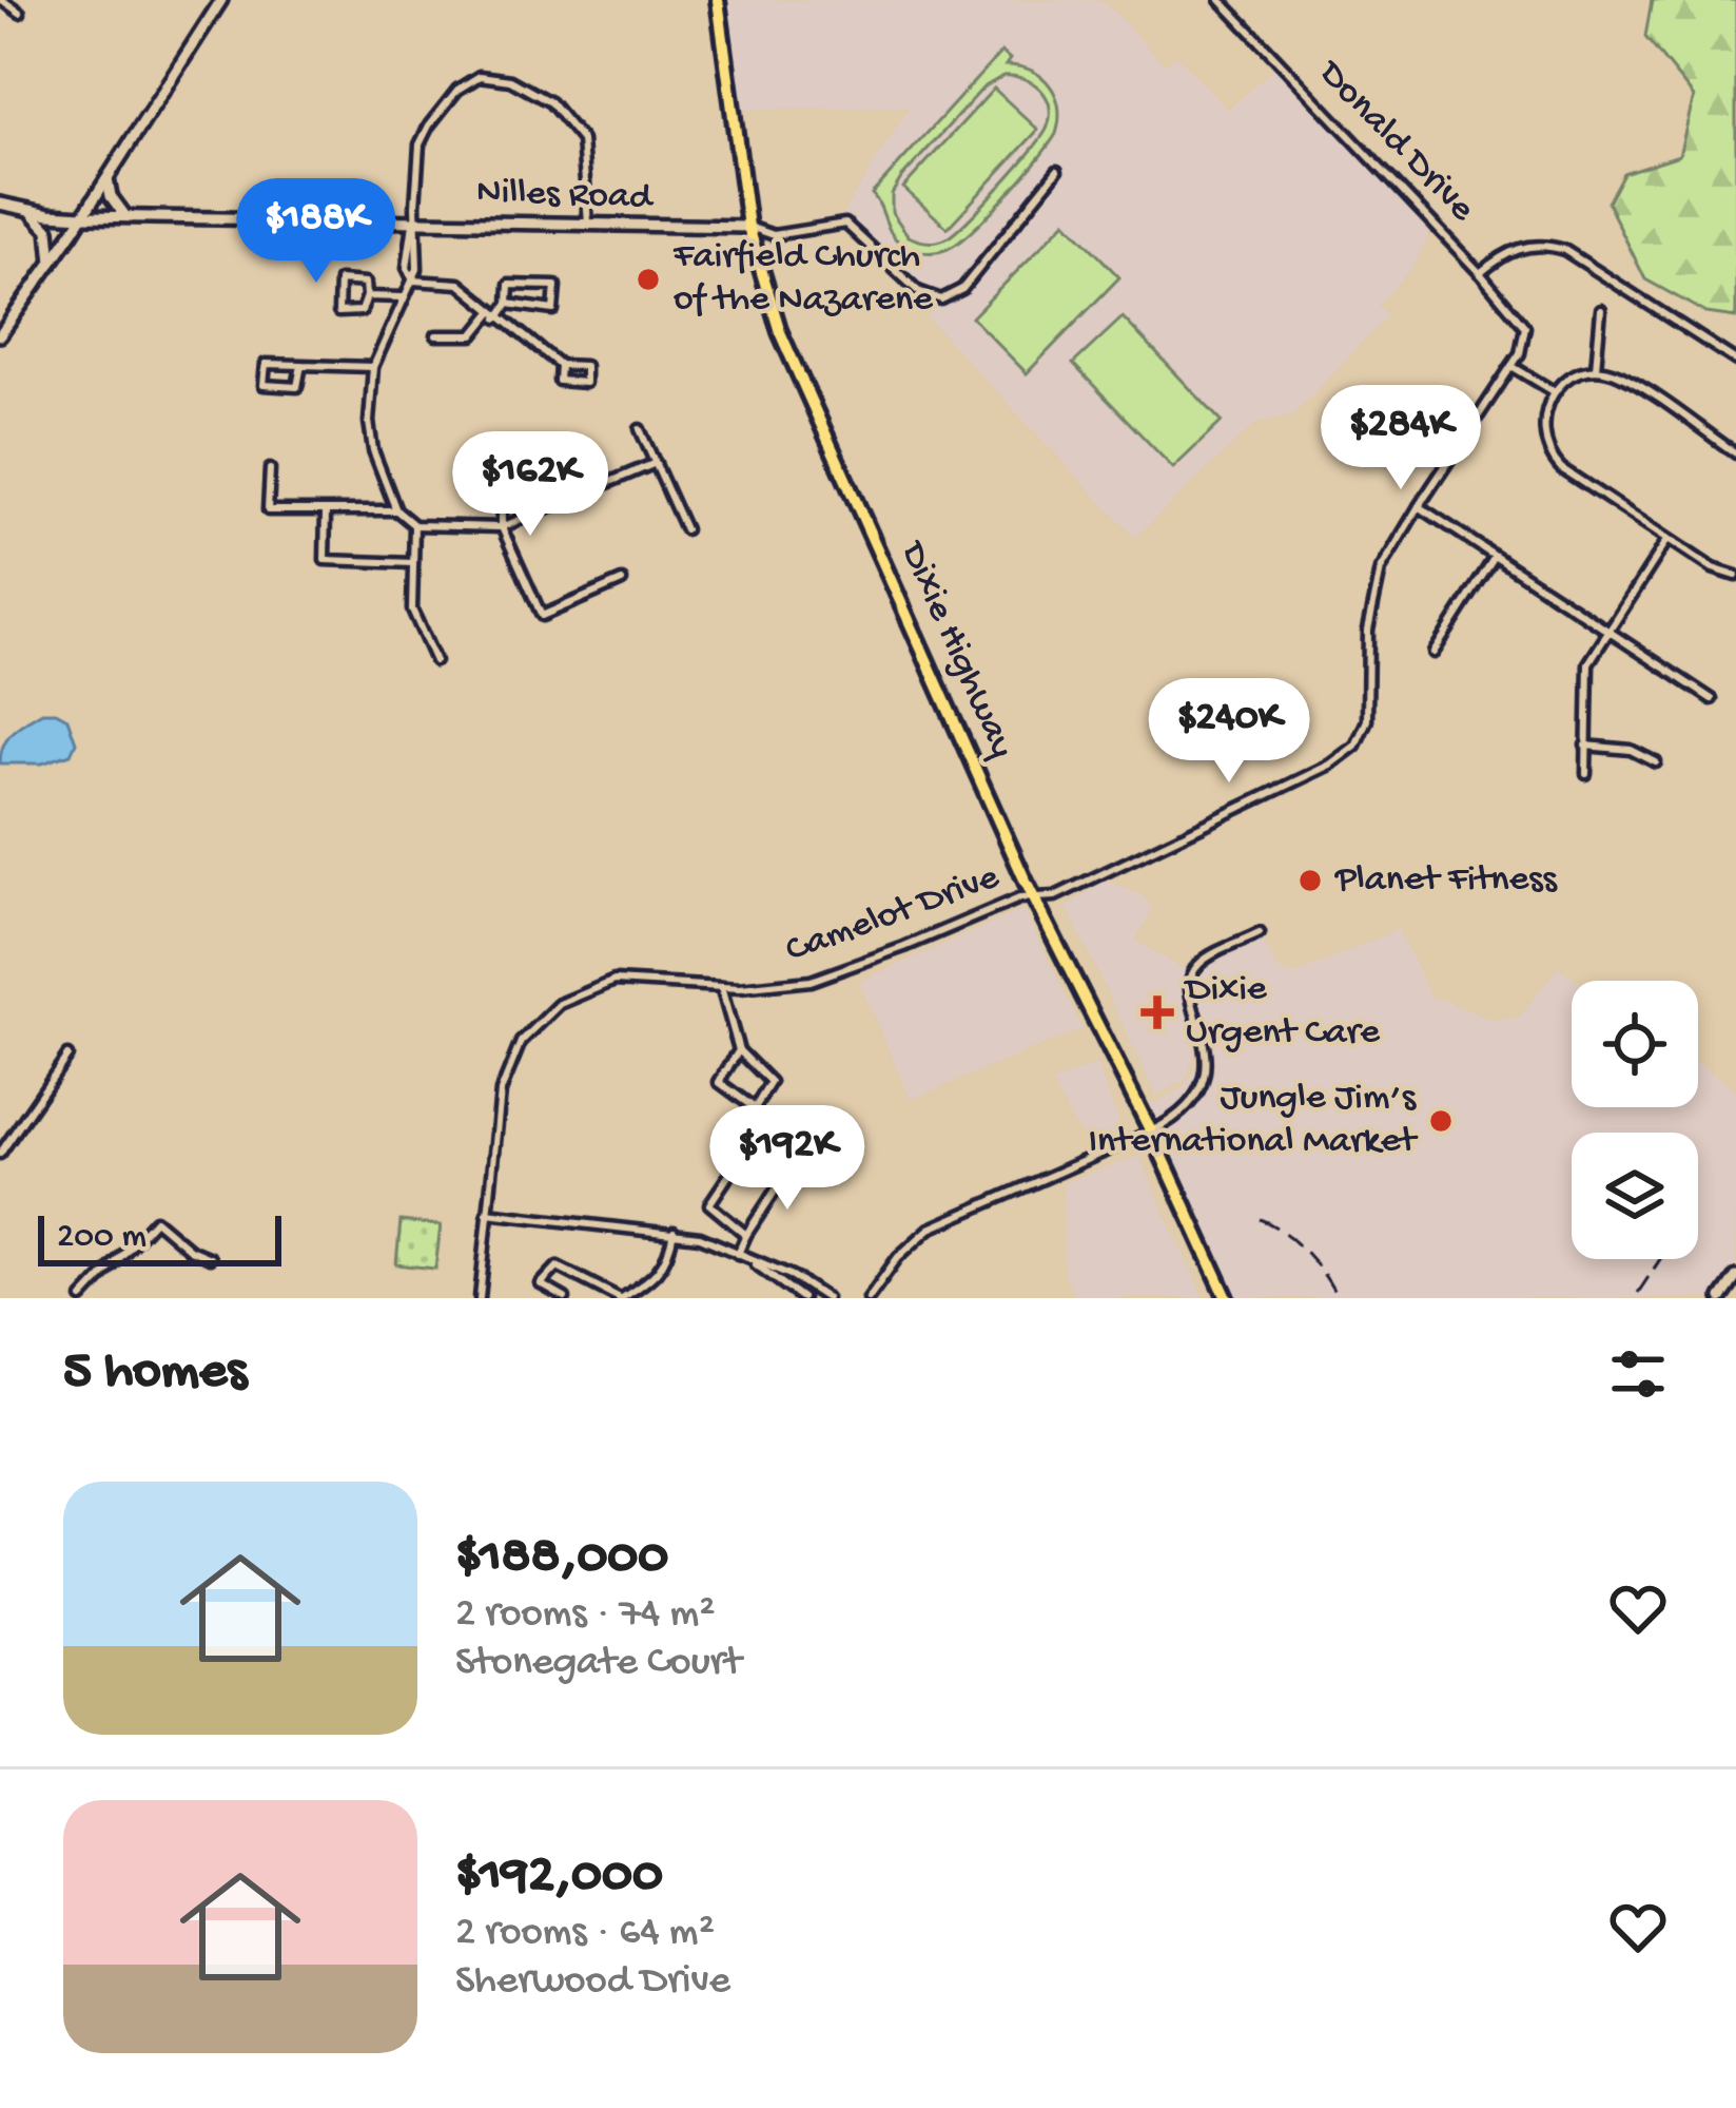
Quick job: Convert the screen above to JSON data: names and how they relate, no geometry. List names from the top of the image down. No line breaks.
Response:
{"streets":{"main road":["Dixie Highway"],"street":["Donald Drive","Nilles Road","Camelot Drive"]},"crossings":[["Nilles Road","Dixie Highway"],["Dixie Highway","Camelot Drive"]],"places":{"other":["Fairfield Church of the Nazarene","Planet Fitness","Jungle Jim’s International Market"],"health":["Dixie Urgent Care"]},"scale_bar":"200 m","page":{"price":["$188K","$284K","$162K","$240K","$192K"],"scale":"200 m","heading":"5 homes","list":[{"name":"$188,000","note":"2 rooms · 74 m² · Stonegate Court"},{"name":"$192,000","note":"2 rooms · 64 m² · Sherwood Drive"}]}}
